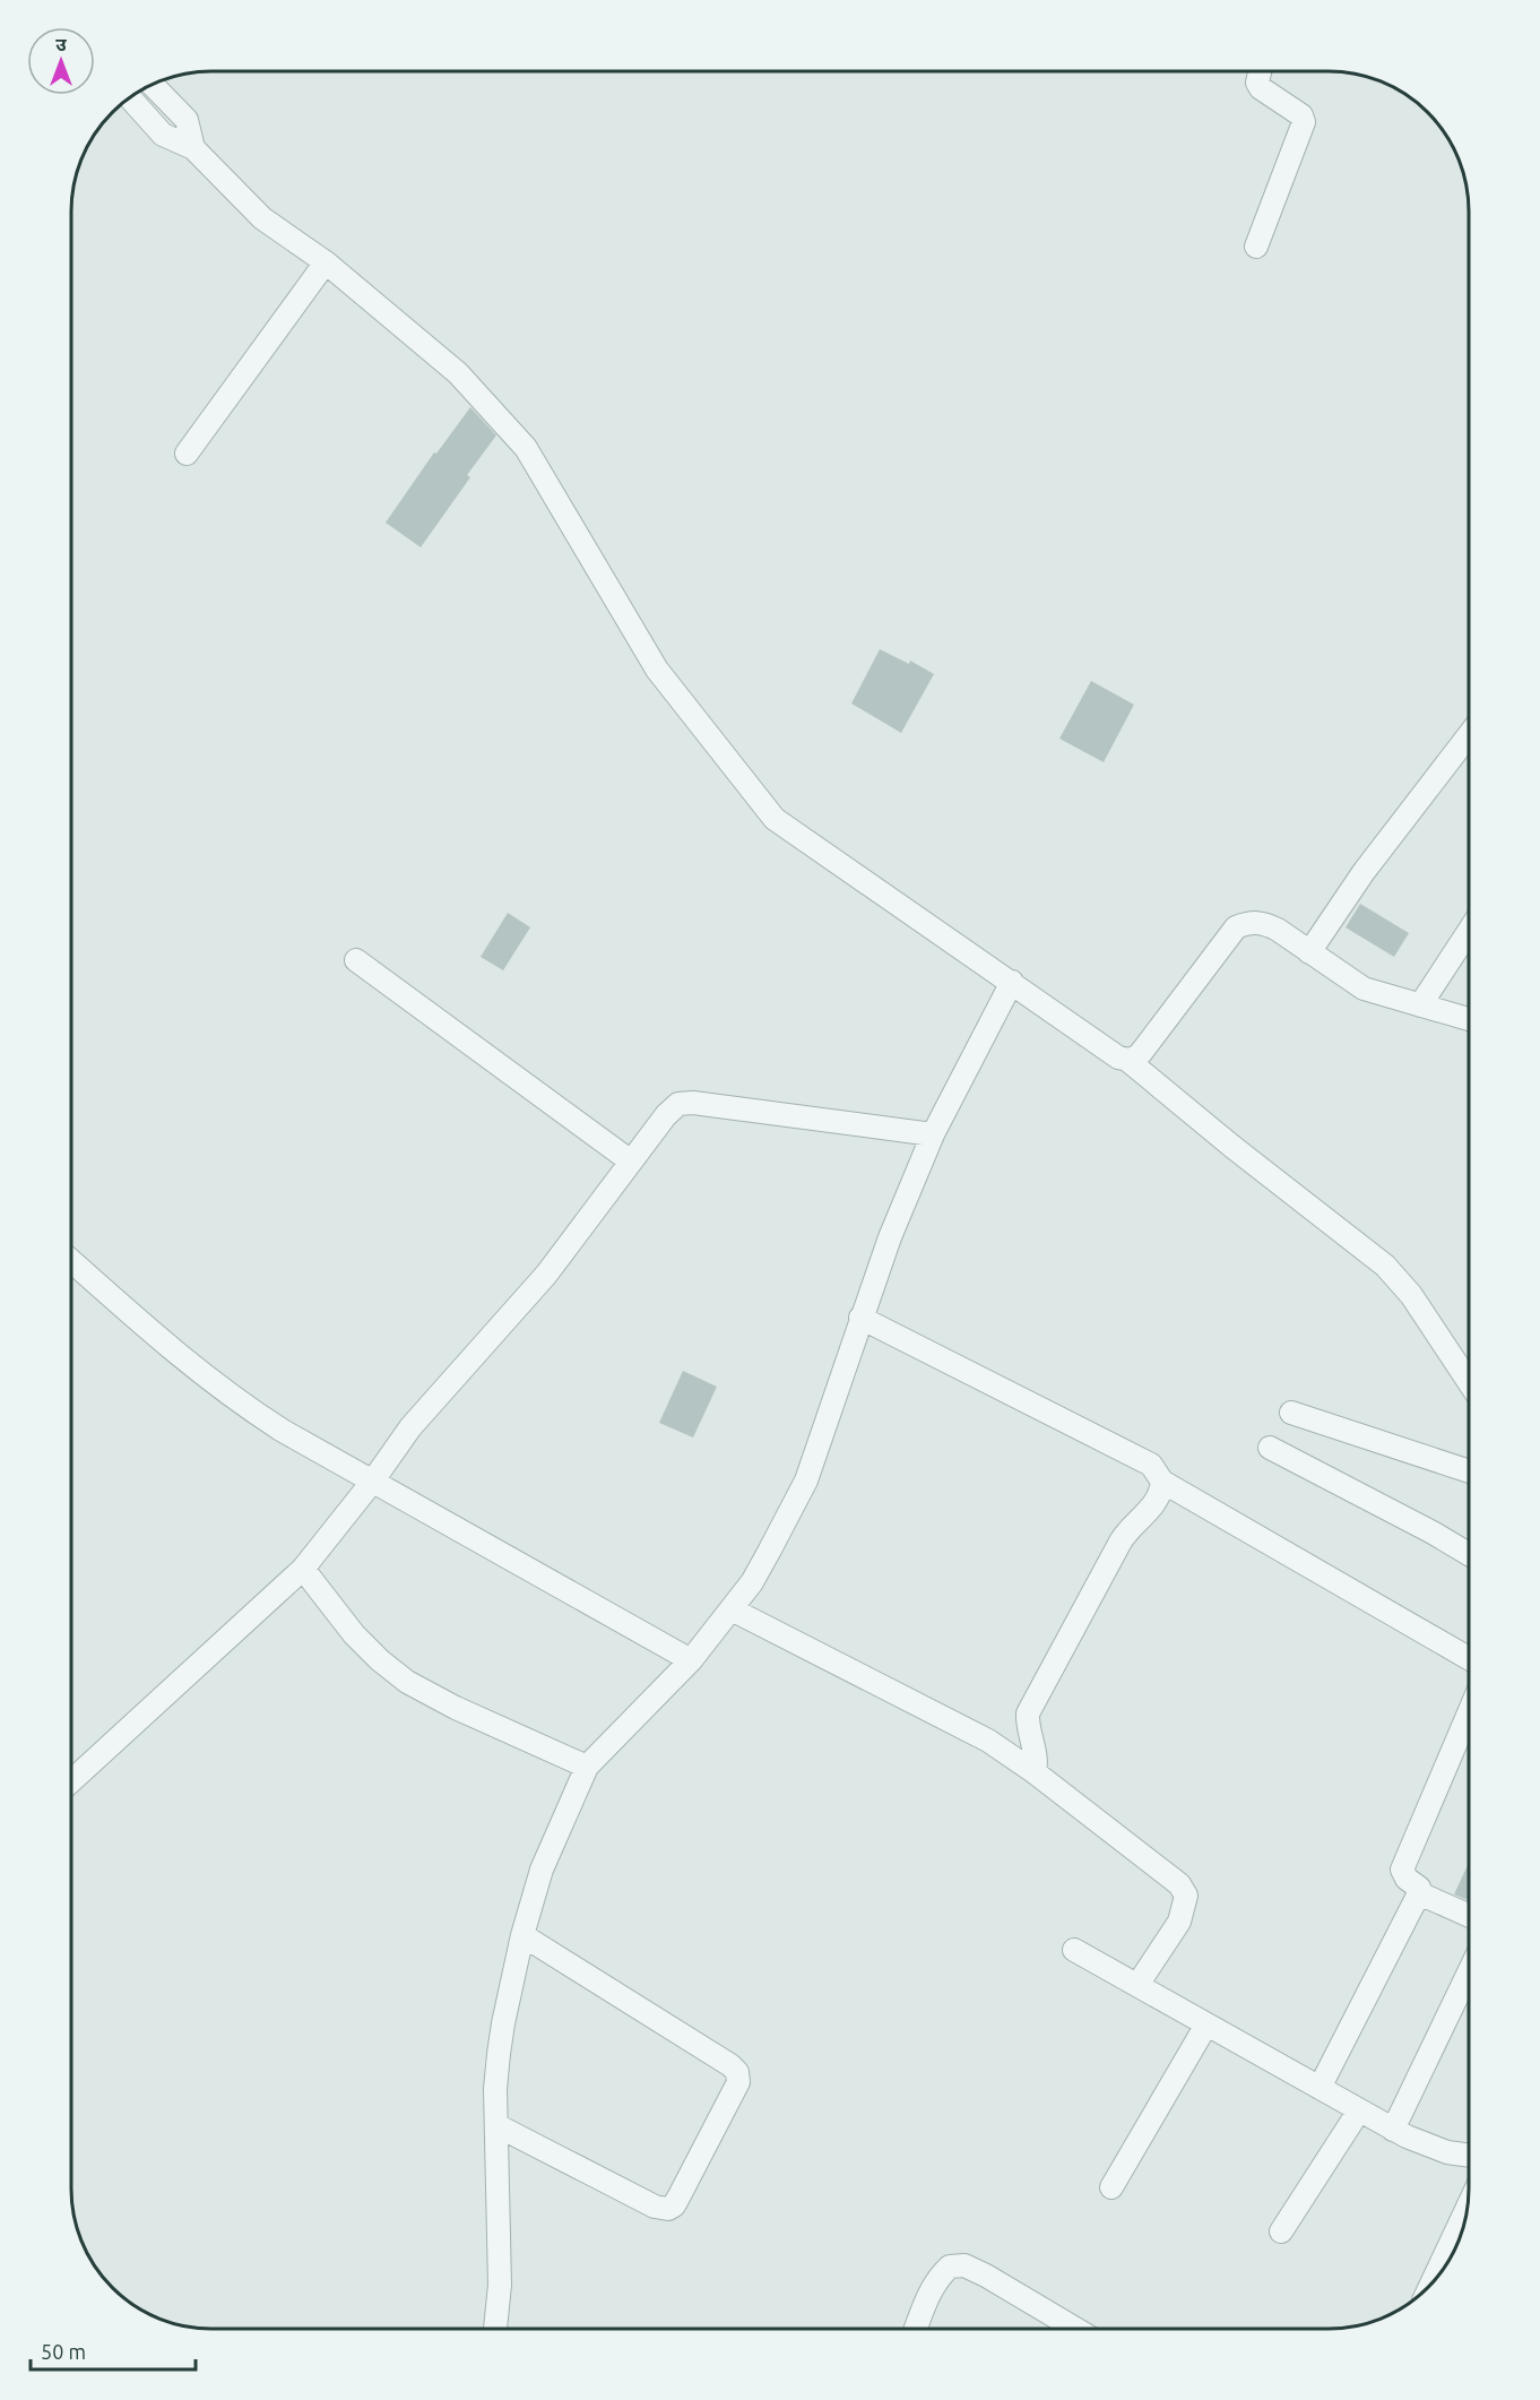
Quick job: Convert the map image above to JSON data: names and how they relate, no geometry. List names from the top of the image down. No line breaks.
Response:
{"scale_bar":"50 m","north":"top"}
